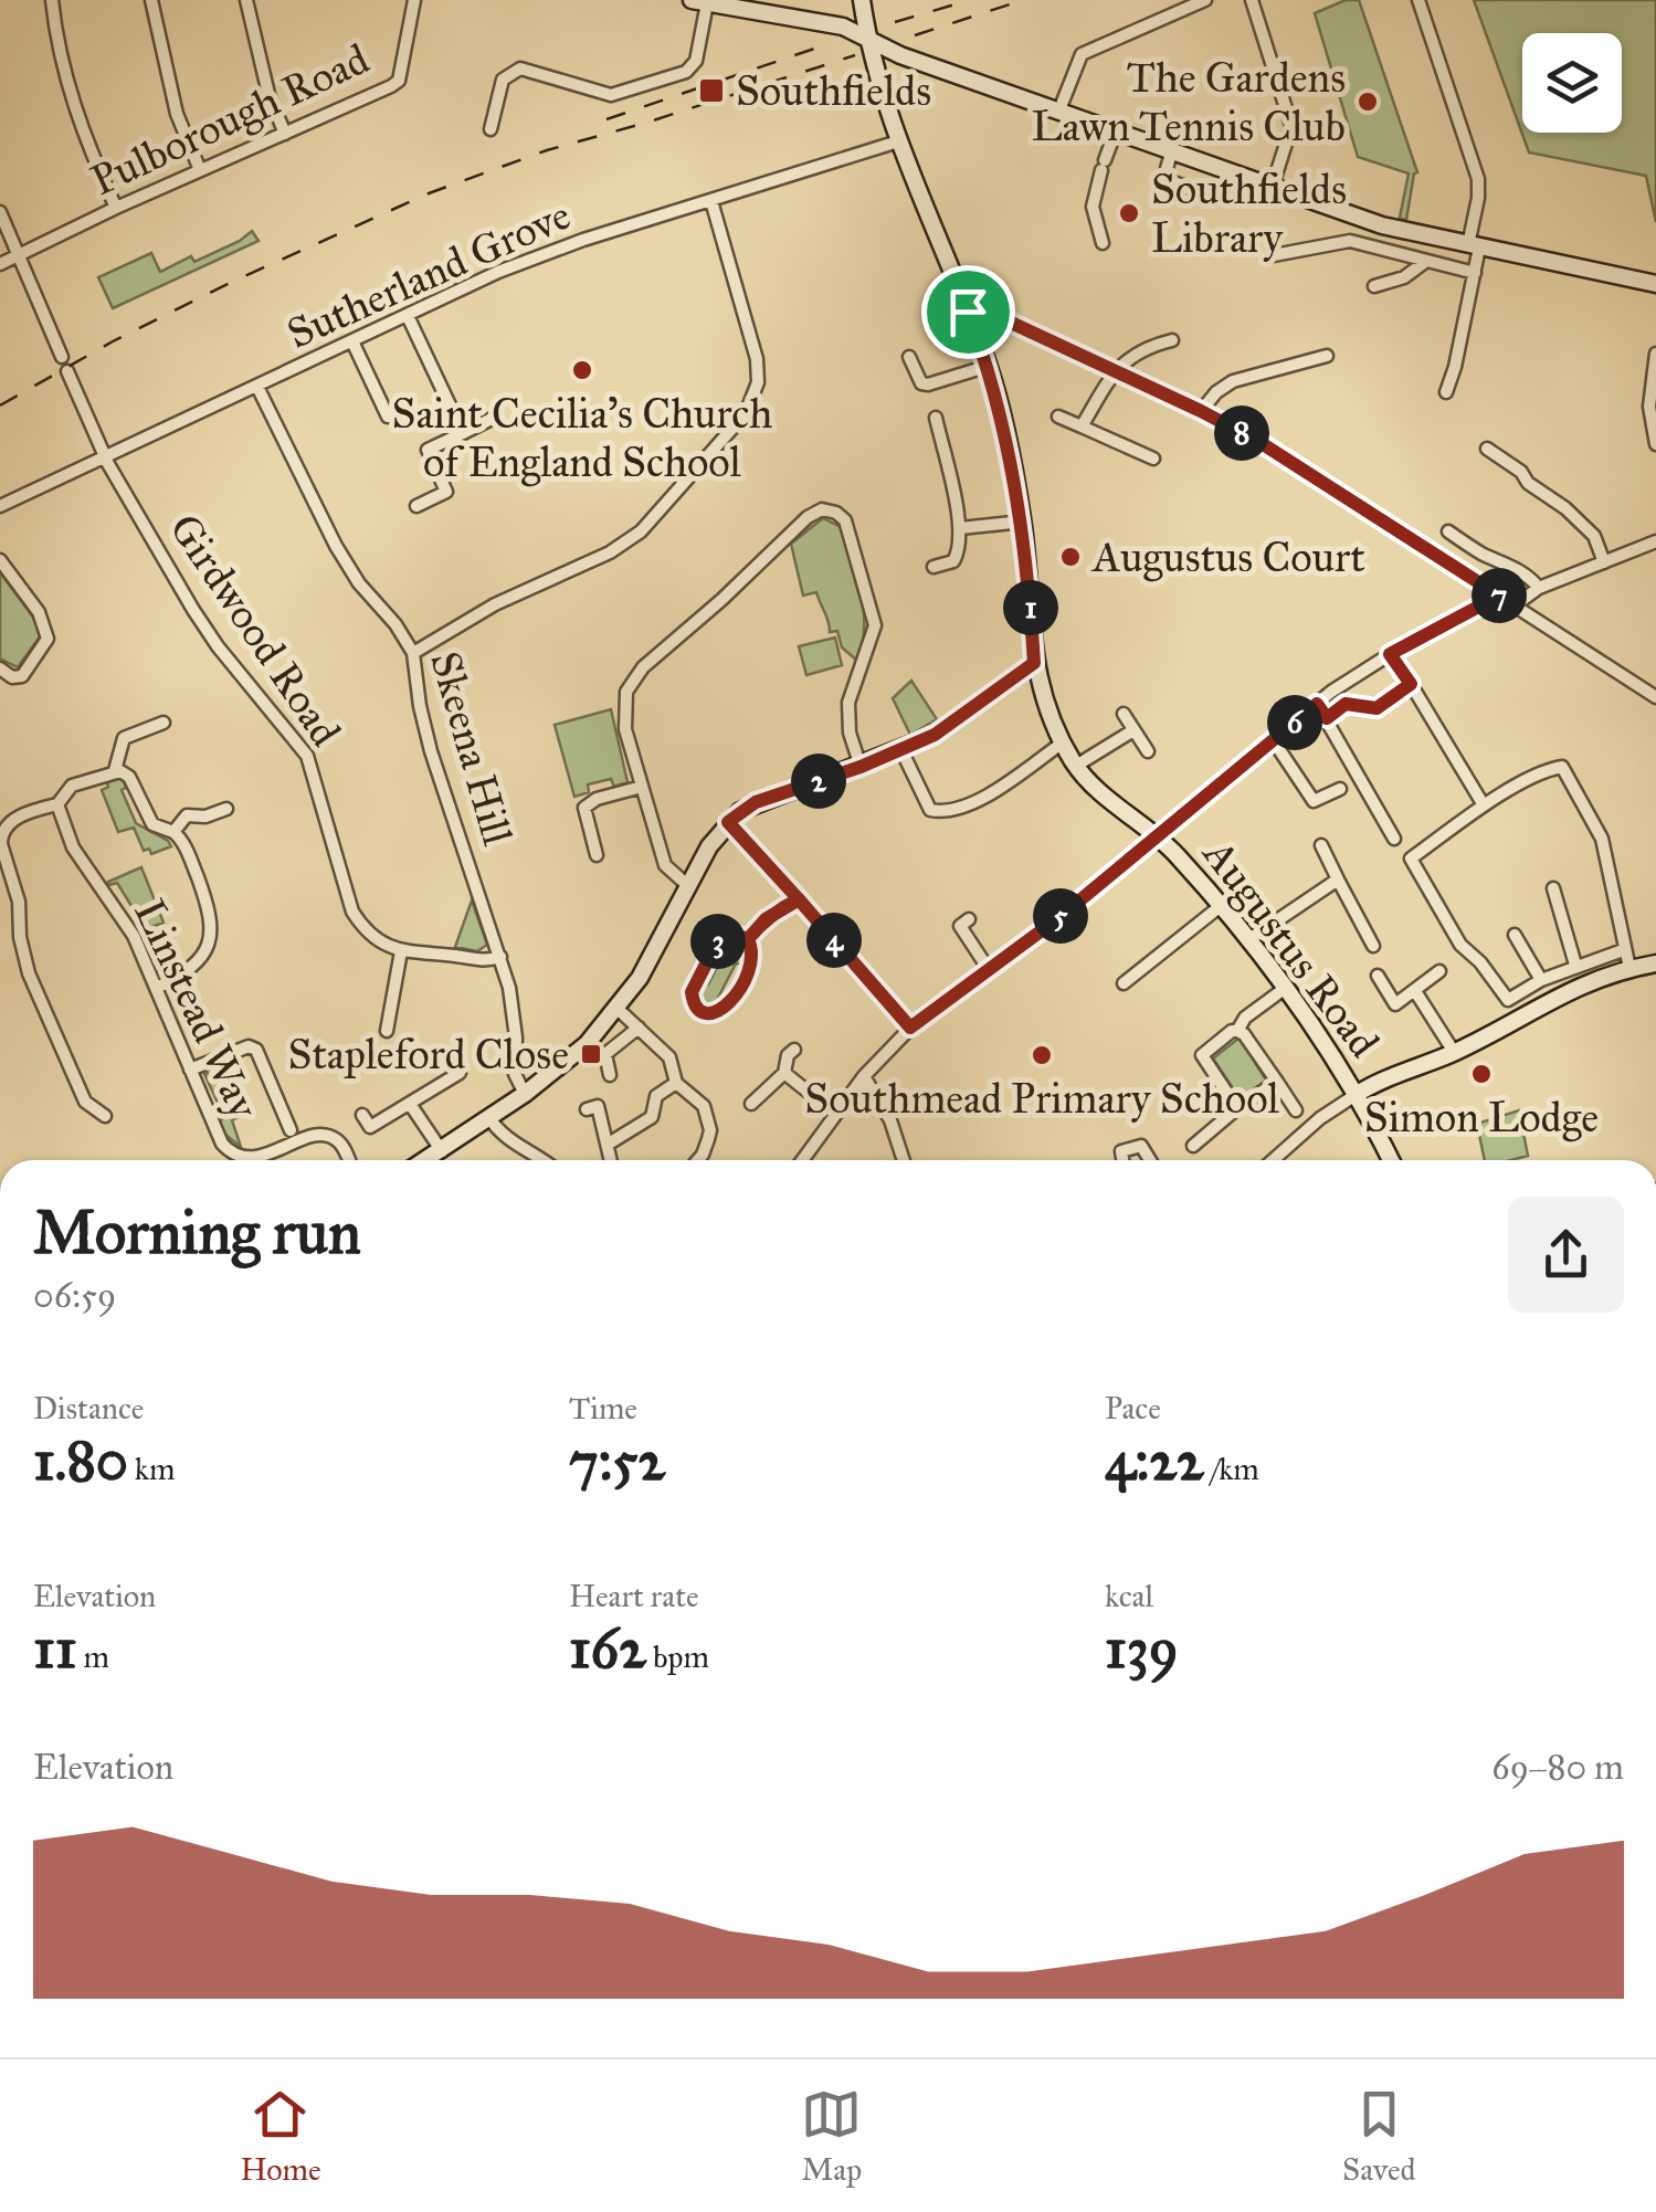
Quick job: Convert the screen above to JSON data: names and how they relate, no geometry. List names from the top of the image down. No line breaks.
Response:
{"streets":{"street":["Pulborough Road","Sutherland Grove","Girdwood Road","Skeena Hill","Augustus Road","Linstead Way"]},"crossings":[["Sutherland Grove","Girdwood Road"],["Sutherland Grove","Skeena Hill"],["Sutherland Grove","Augustus Road"]],"places":{"transit":["Southfields","Stapleford Close"],"other":["The Gardens Lawn Tennis Club","Southfields Library","Saint Cecilia's Church of England School","Augustus Court","Southmead Primary School","Simon Lodge"]},"page":{"pins":["8","7","1","6","2","5","4","3"],"heading":["Morning run","06:59"],"stats":[["Distance","1.80 km"],["Time","7:52"],["Pace","4:22 /km"],["Elevation","11 m"],["Heart rate","162 bpm"],["kcal","139"]],"chart":["Elevation","69–80 m"],"tabs":["Home","Map","Saved"]}}
